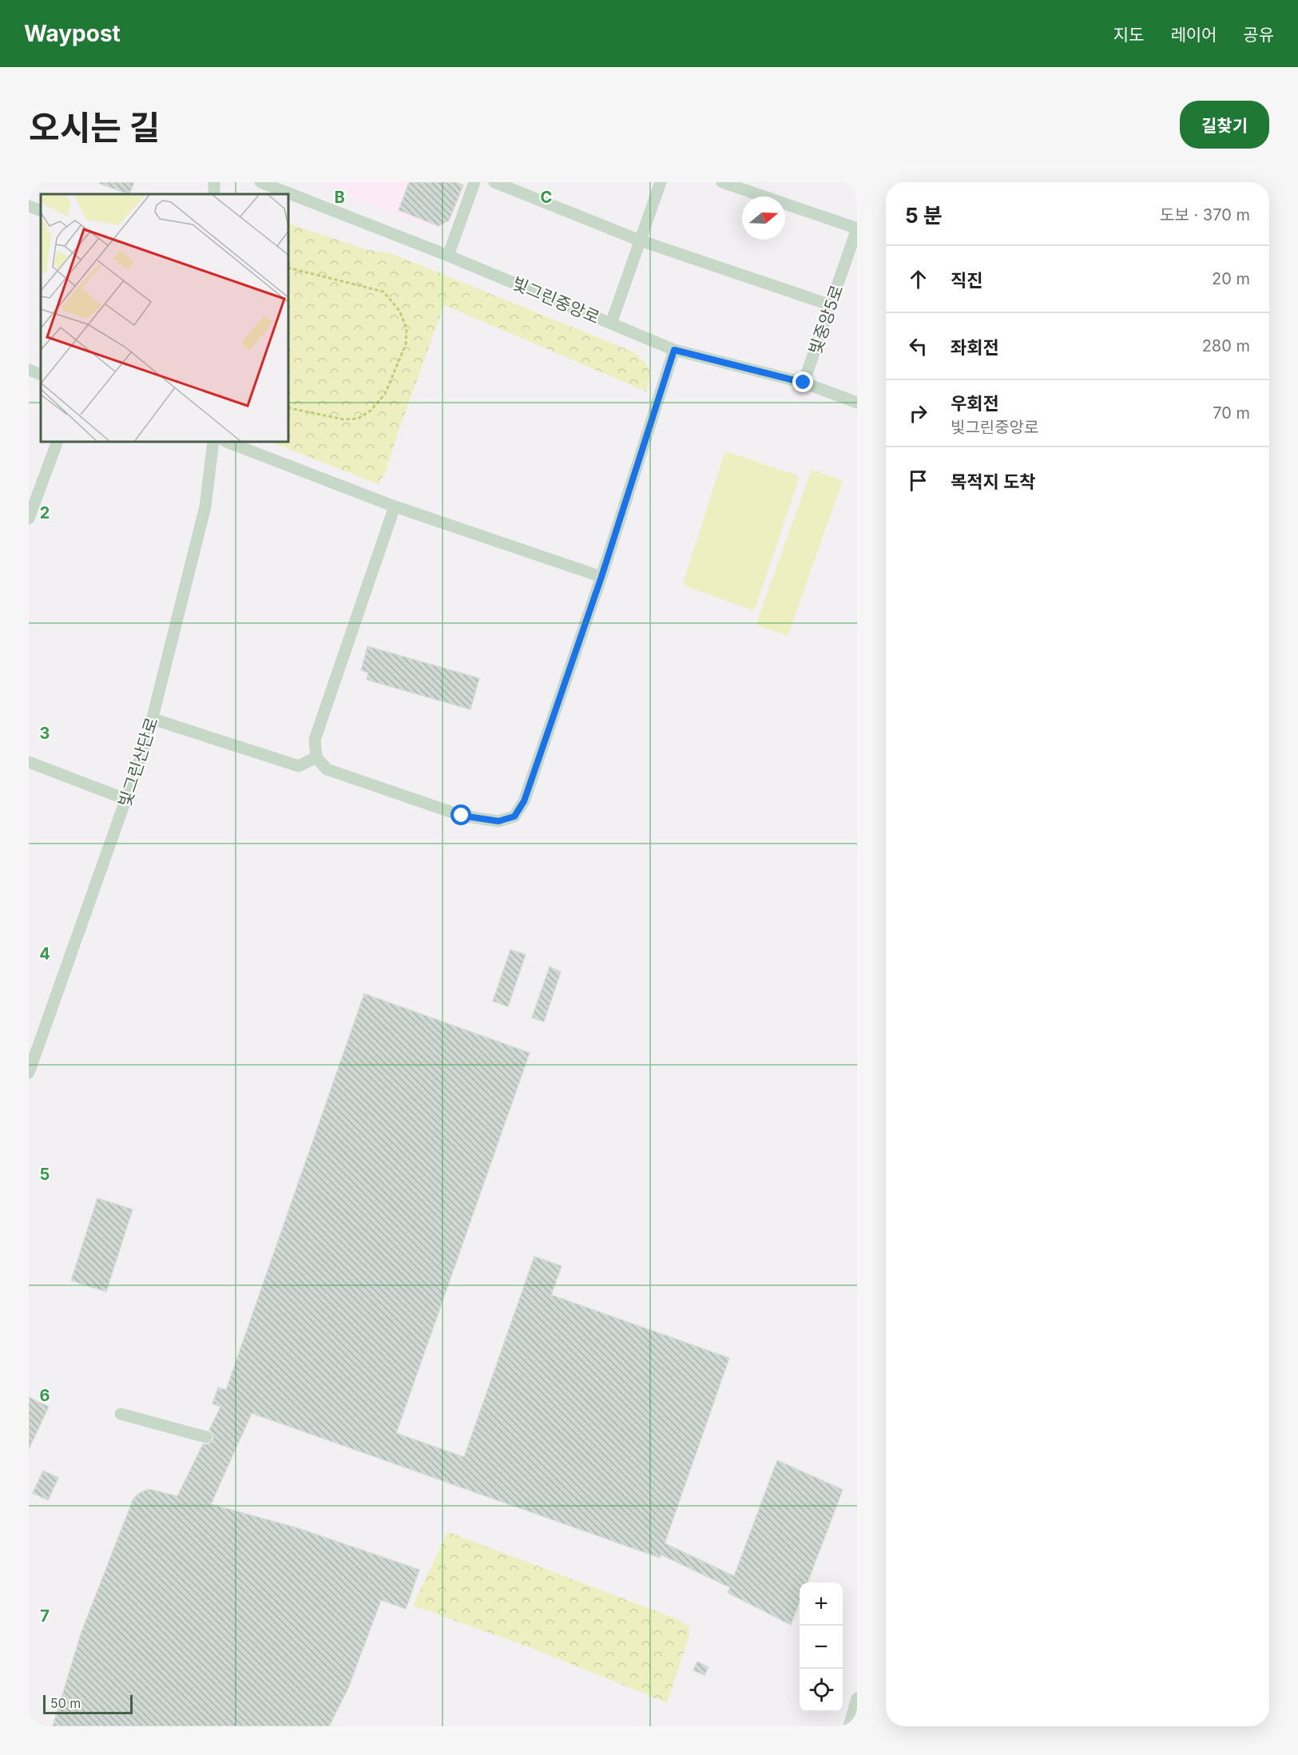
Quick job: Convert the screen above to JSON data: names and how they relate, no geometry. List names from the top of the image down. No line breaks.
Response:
{"streets":{"street":["빛그린중앙로","빛중앙5로","빛그린산단로"]},"crossings":[["빛그린중앙로","빛중앙5로"]],"scale_bar":"50 m","north":"right","page":{"header":"Waypost","nav":["지도","레이어","공유"],"title":"오시는 길","buttons":"길찾기","heading":["5 분","도보 · 370 m"],"list":[["직진","20 m"],["좌회전","280 m"],["우회전","빛그린중앙로","70 m"],"목적지 도착"],"map_buttons":["+","−"],"scale":"50 m"},"grid":{"columns":["B","C"],"rows":["2","3","4","5","6","7"]}}
